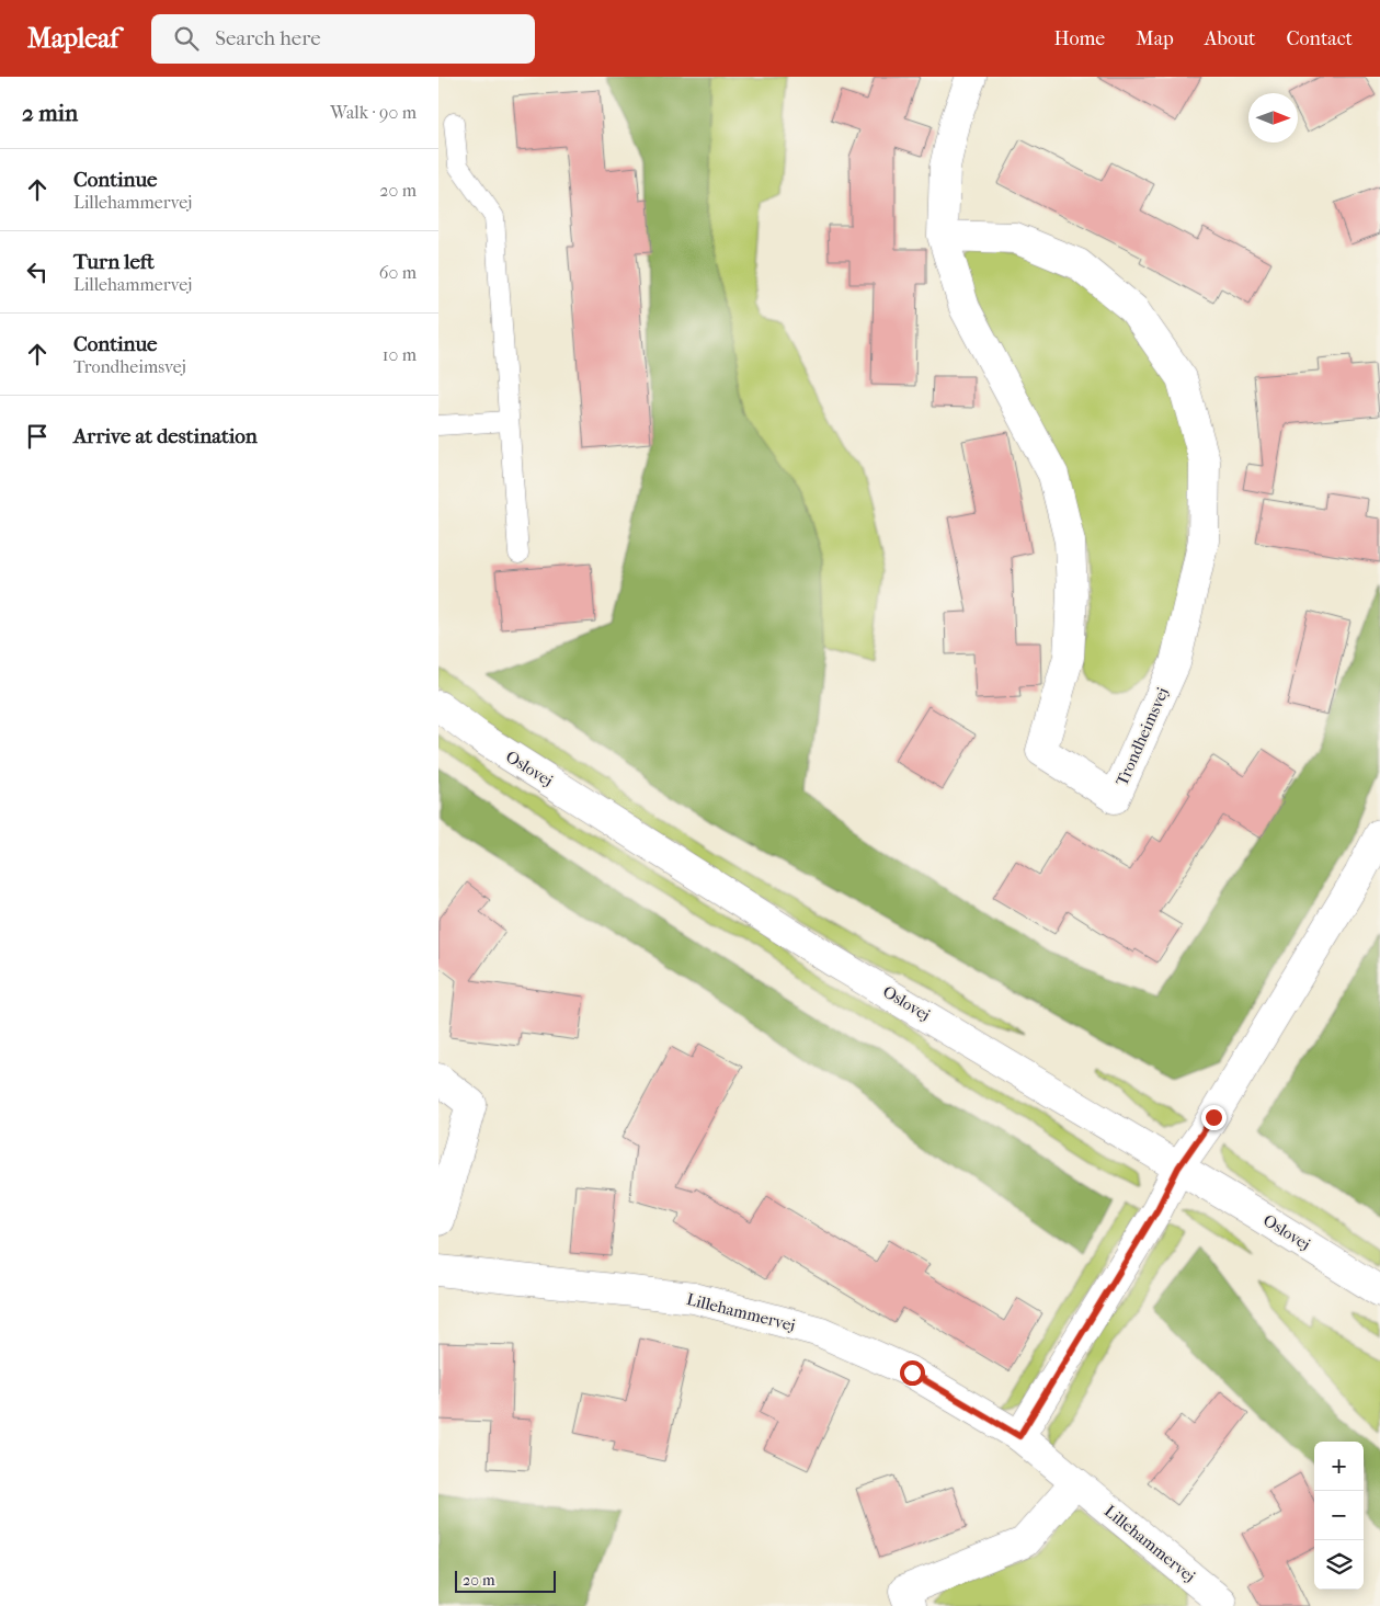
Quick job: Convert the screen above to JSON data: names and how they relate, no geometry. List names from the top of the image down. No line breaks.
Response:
{"streets":{"street":["Trondheimsvej","Oslovej","Lillehammervej"]},"scale_bar":"20 m","north":"right","page":{"header":"Mapleaf","search":"Search here","nav":["Home","Map","About","Contact"],"heading":["2 min","Walk · 90 m"],"list":[["Continue","Lillehammervej","20 m"],["Turn left","Lillehammervej","60 m"],["Continue","Trondheimsvej","10 m"],"Arrive at destination"],"map_buttons":["+","−"],"scale":"20 m"}}
